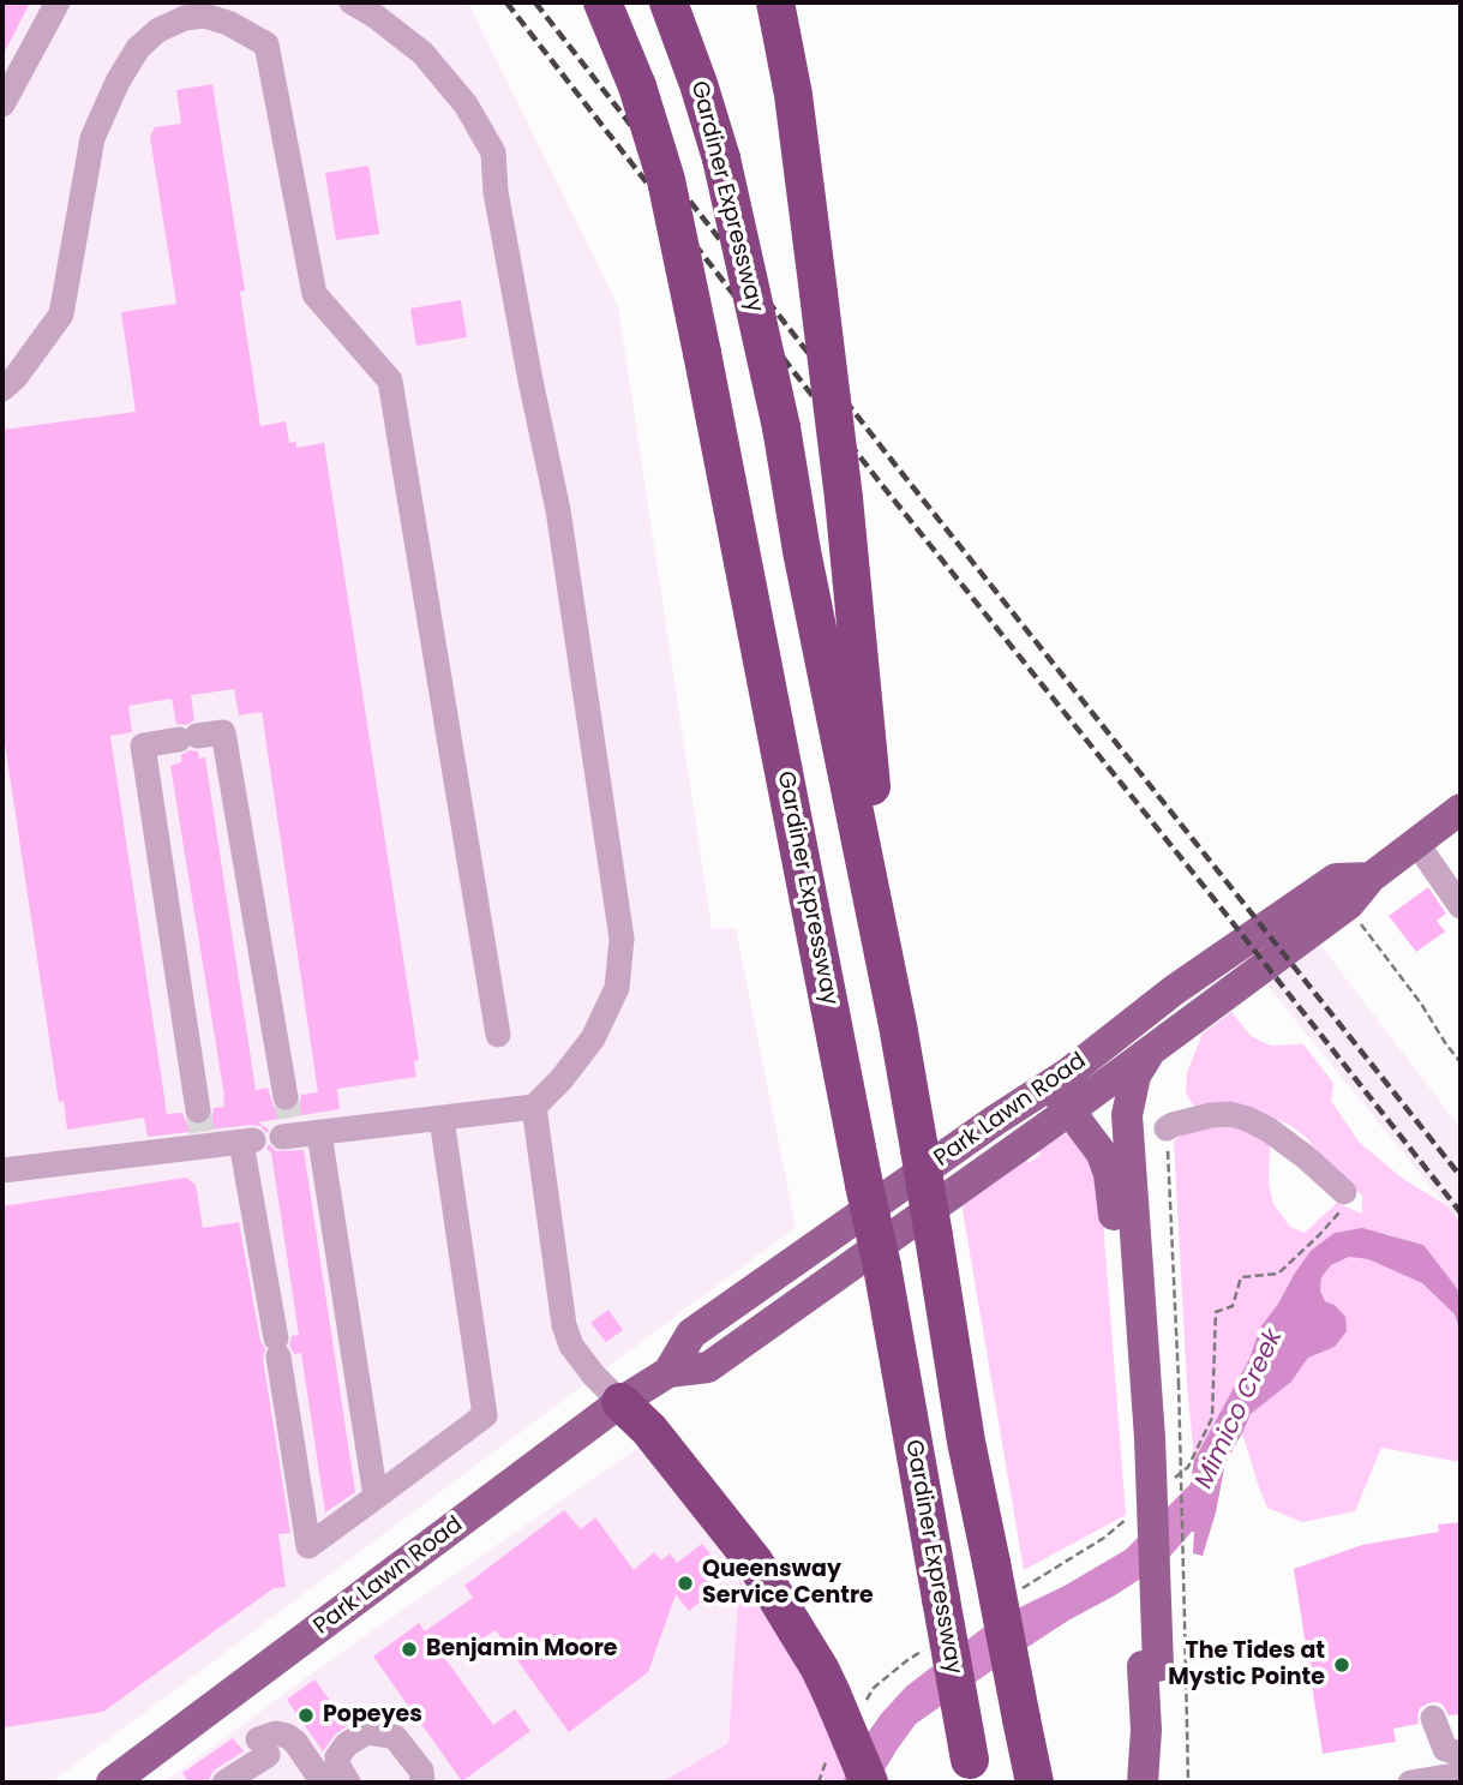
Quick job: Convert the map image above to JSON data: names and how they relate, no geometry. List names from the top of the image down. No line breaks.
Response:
{"streets":{"highway":["Gardiner Expressway"],"main road":["Park Lawn Road"]},"water":["Mimico Creek"],"places":["Queensway Service Centre","Benjamin Moore","The Tides at Mystic Pointe","Popeyes"]}
